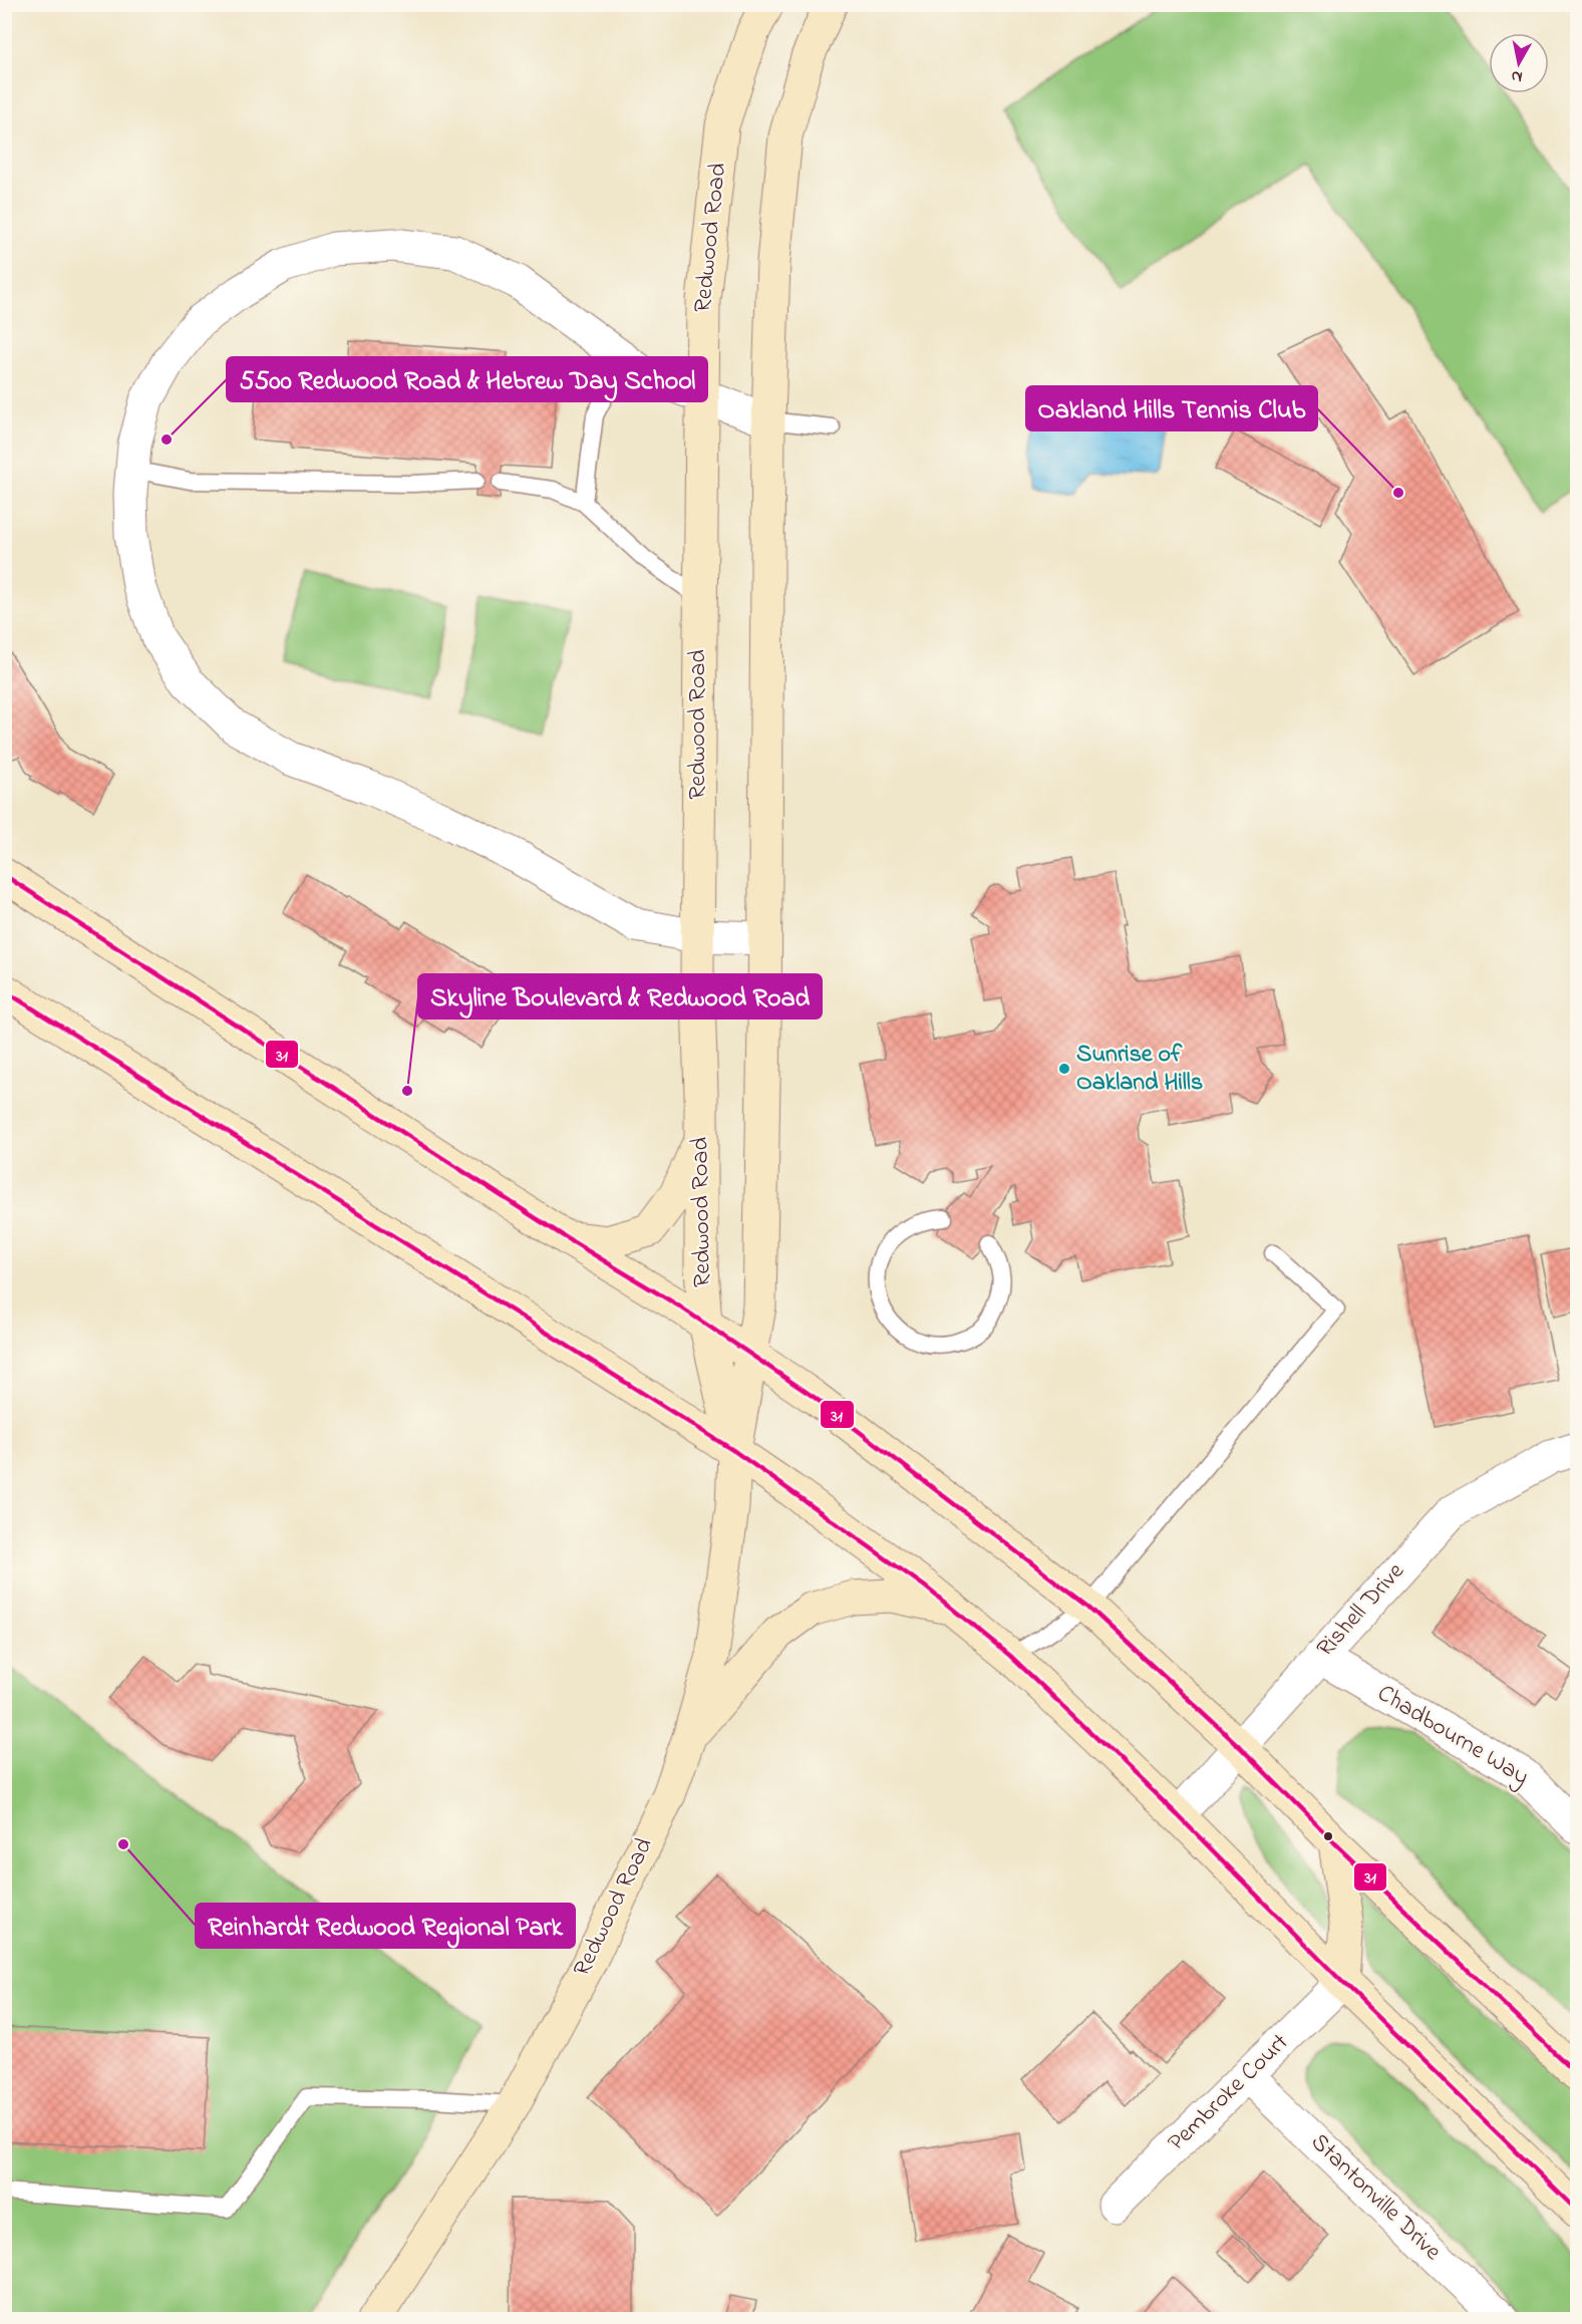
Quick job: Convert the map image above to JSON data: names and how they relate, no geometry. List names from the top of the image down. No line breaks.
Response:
{"streets":{"main road":["Redwood Road"],"street":["Rishell Drive","Chadbourne Way","Pembroke Court","Stantonville Drive"]},"crossings":[["Rishell Drive","Chadbourne Way"],["Pembroke Court","Stantonville Drive"]],"places":["5500 Redwood Road & Hebrew Day School","Oakland Hills Tennis Club","Sunrise of Oakland Hills","Skyline Boulevard & Redwood Road","Reinhardt Redwood Regional Park"],"lines":["transit line 31"],"north":"bottom"}
